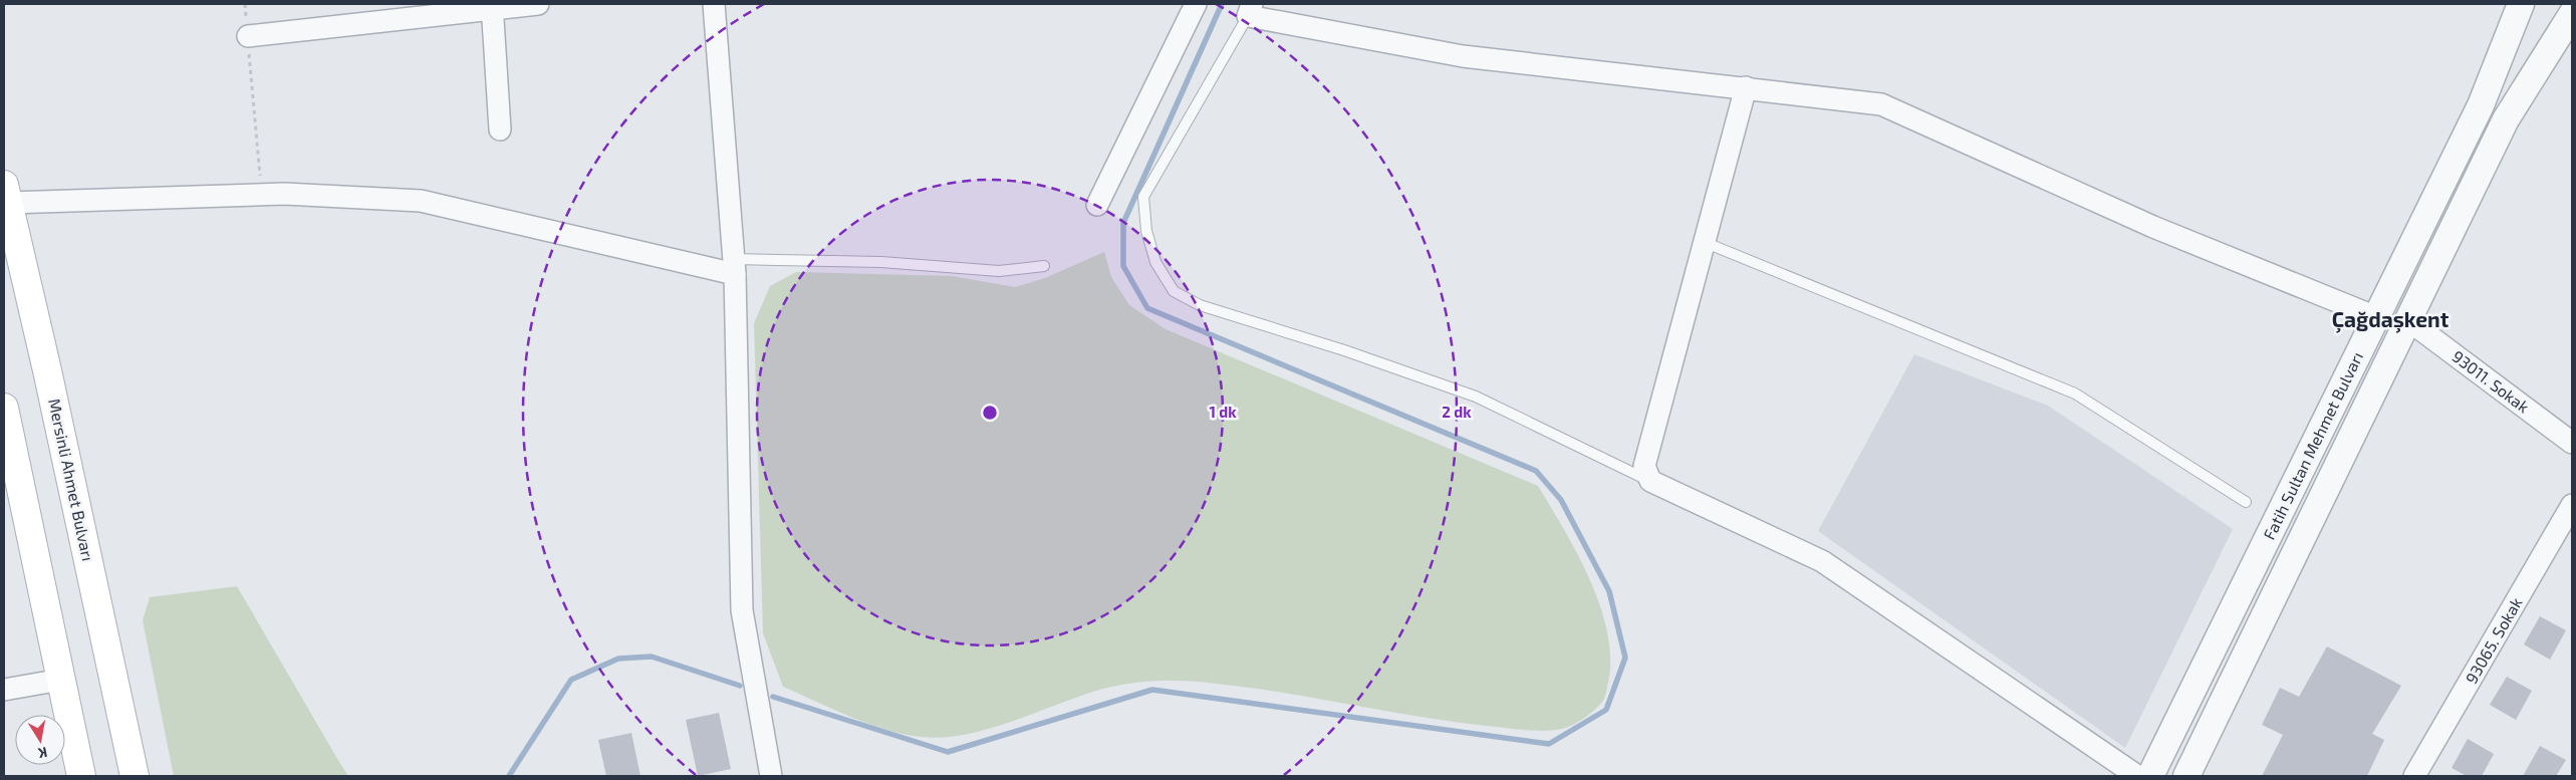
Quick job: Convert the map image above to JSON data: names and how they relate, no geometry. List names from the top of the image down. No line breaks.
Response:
{"streets":{"main road":["Mersinli Ahmet Bulvarı"],"street":["93011. Sokak","Fatih Sultan Mehmet Bulvarı","93065. Sokak"]},"crossings":[["93011. Sokak","Fatih Sultan Mehmet Bulvarı"]],"districts":["Çağdaşkent"],"north":"bottom","rings":["1 dk","2 dk"]}
